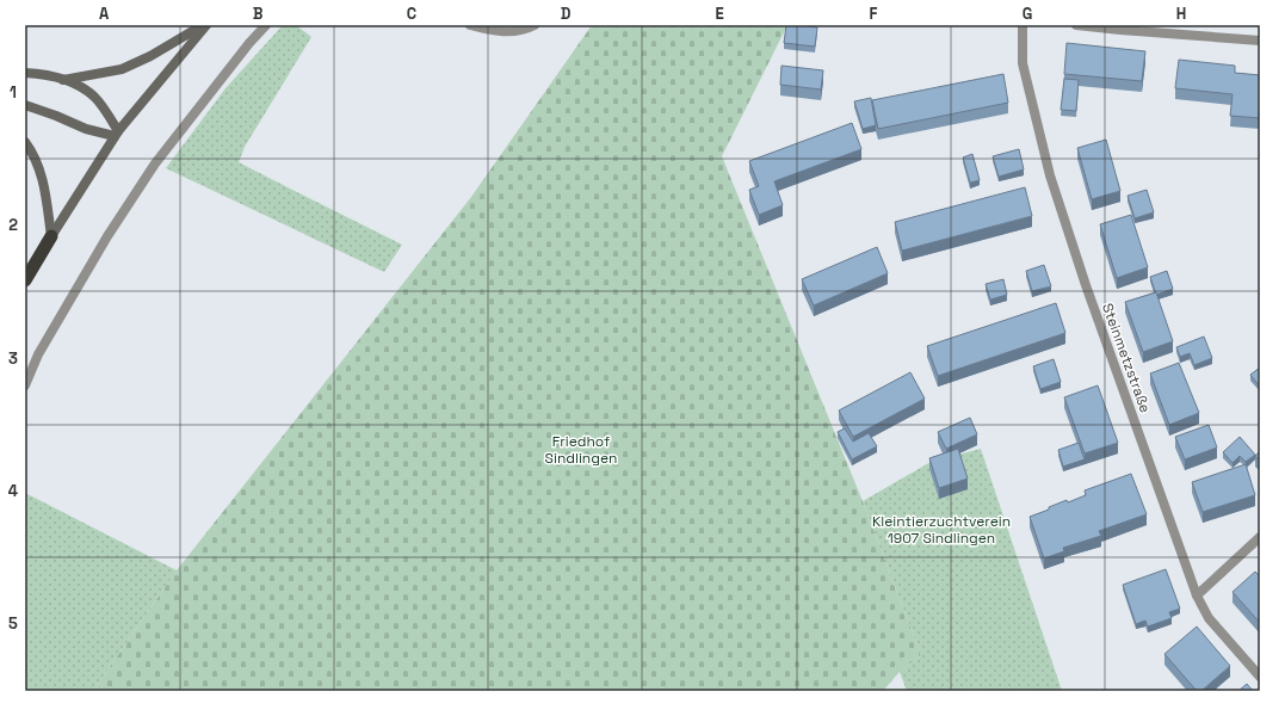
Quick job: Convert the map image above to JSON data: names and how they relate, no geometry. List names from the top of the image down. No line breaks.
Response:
{"streets":{"street":["Steinmetzstraße"]},"parks":["Friedhof Sindlingen","Kleintierzuchtverein 1907 Sindlingen"],"grid":{"columns":["A","B","C","D","E","F","G","H"],"rows":["1","2","3","4","5"]}}
